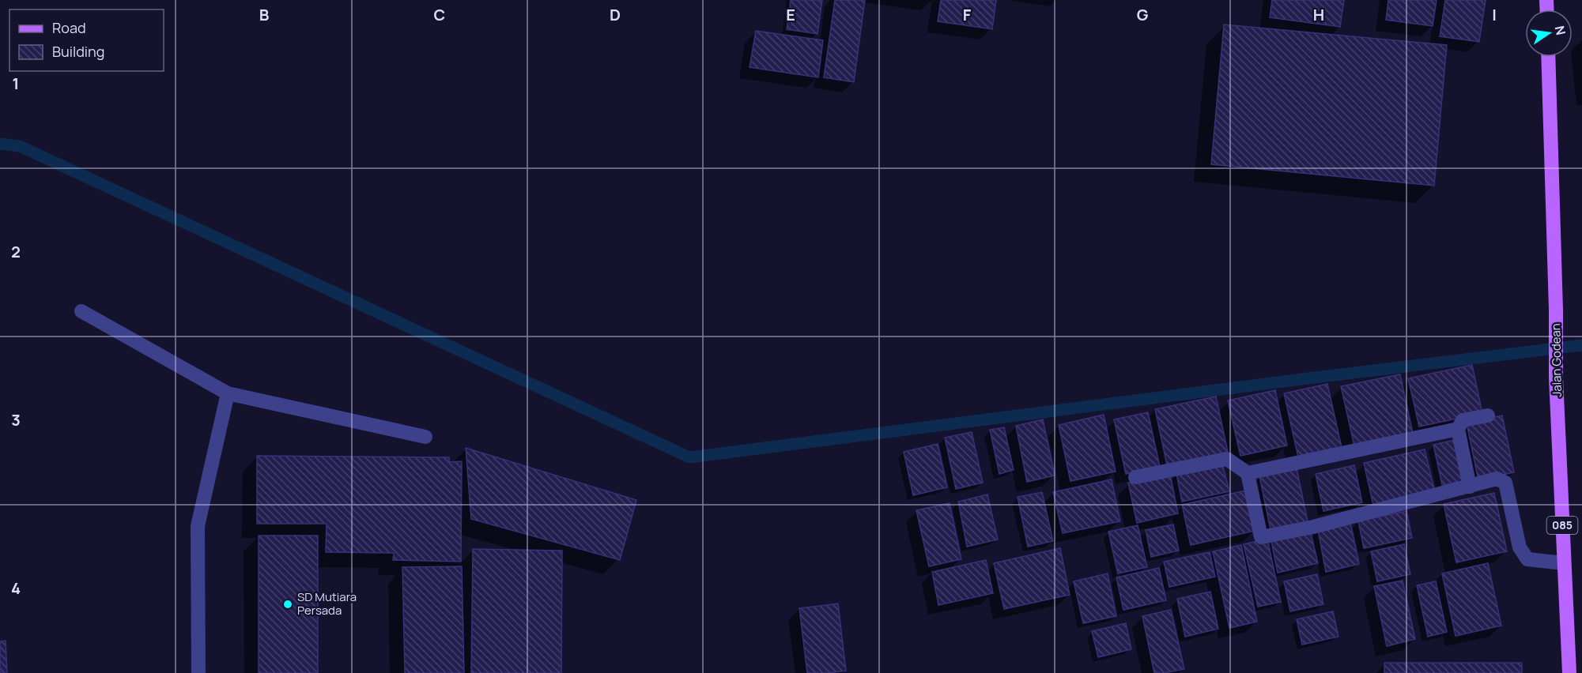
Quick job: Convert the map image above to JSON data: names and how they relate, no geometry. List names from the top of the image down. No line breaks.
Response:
{"streets":{"main road":["Jalan Godean","085"]},"places":["SD Mutiara Persada"],"legend":["Road","Building"],"north":"right","grid":{"columns":["B","C","D","E","F","G","H","I"],"rows":["1","2","3","4"]}}
